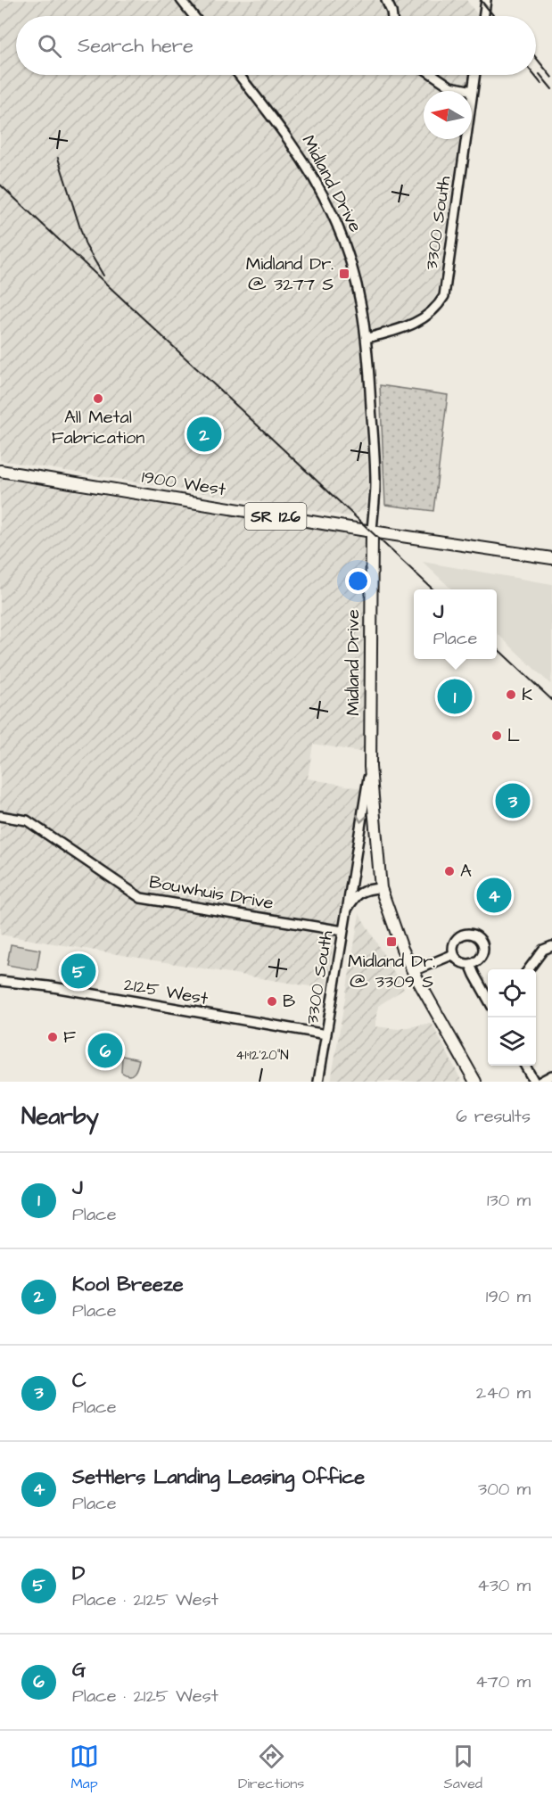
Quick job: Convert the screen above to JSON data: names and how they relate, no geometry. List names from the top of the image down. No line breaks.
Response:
{"streets":{"main road":["Midland Drive","1900 West","SR 126"],"street":["3300 South","Bouwhuis Drive","2125 West"]},"crossings":[["Midland Drive","3300 South"],["Midland Drive","1900 West"],["3300 South","Bouwhuis Drive"],["3300 South","2125 West"]],"places":{"transit":["Midland Dr. @ 3277 S","Midland Dr. @ 3309 S"],"other":["All Metal Fabrication","K","L","A","B","F"]},"north":"left","page":{"search":"Search here","pins":["2","1","3","4","5","6"],"popup":["J","Place"],"heading":["Nearby","6 results"],"list":[{"mark":"1","name":"J","note":"Place","value":"130 m"},{"mark":"2","name":"Kool Breeze","note":"Place","value":"190 m"},{"mark":"3","name":"C","note":"Place","value":"240 m"},{"mark":"4","name":"Settlers Landing Leasing Office","note":"Place","value":"300 m"},{"mark":"5","name":"D","note":"Place · 2125 West","value":"430 m"},{"mark":"6","name":"G","note":"Place · 2125 West","value":"470 m"}],"nav":["Map","Directions","Saved"]},"coordinates":["41°12'20\"N"]}
